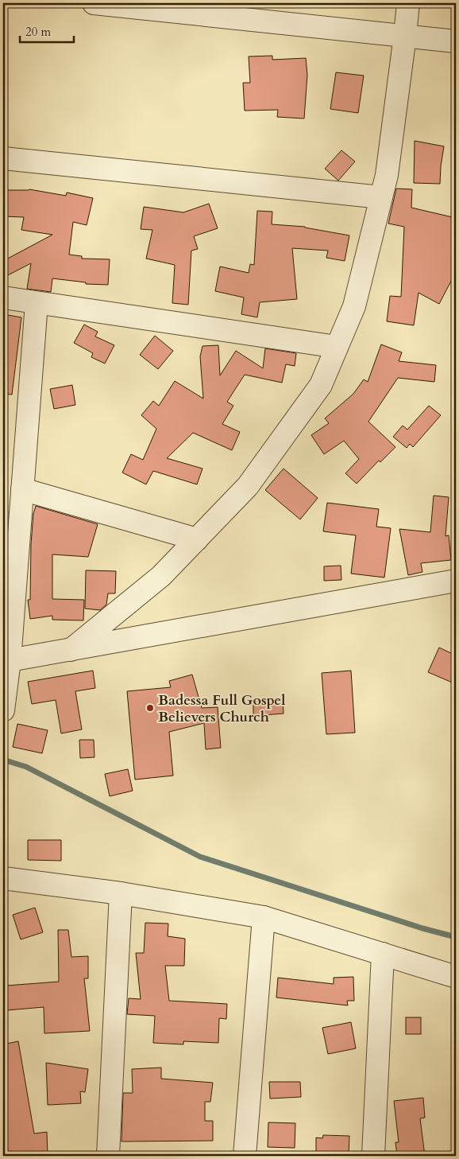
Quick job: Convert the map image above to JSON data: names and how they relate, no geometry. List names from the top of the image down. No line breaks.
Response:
{"places":["Badessa Full Gospel Believers Church"],"scale_bar":"20 m"}
